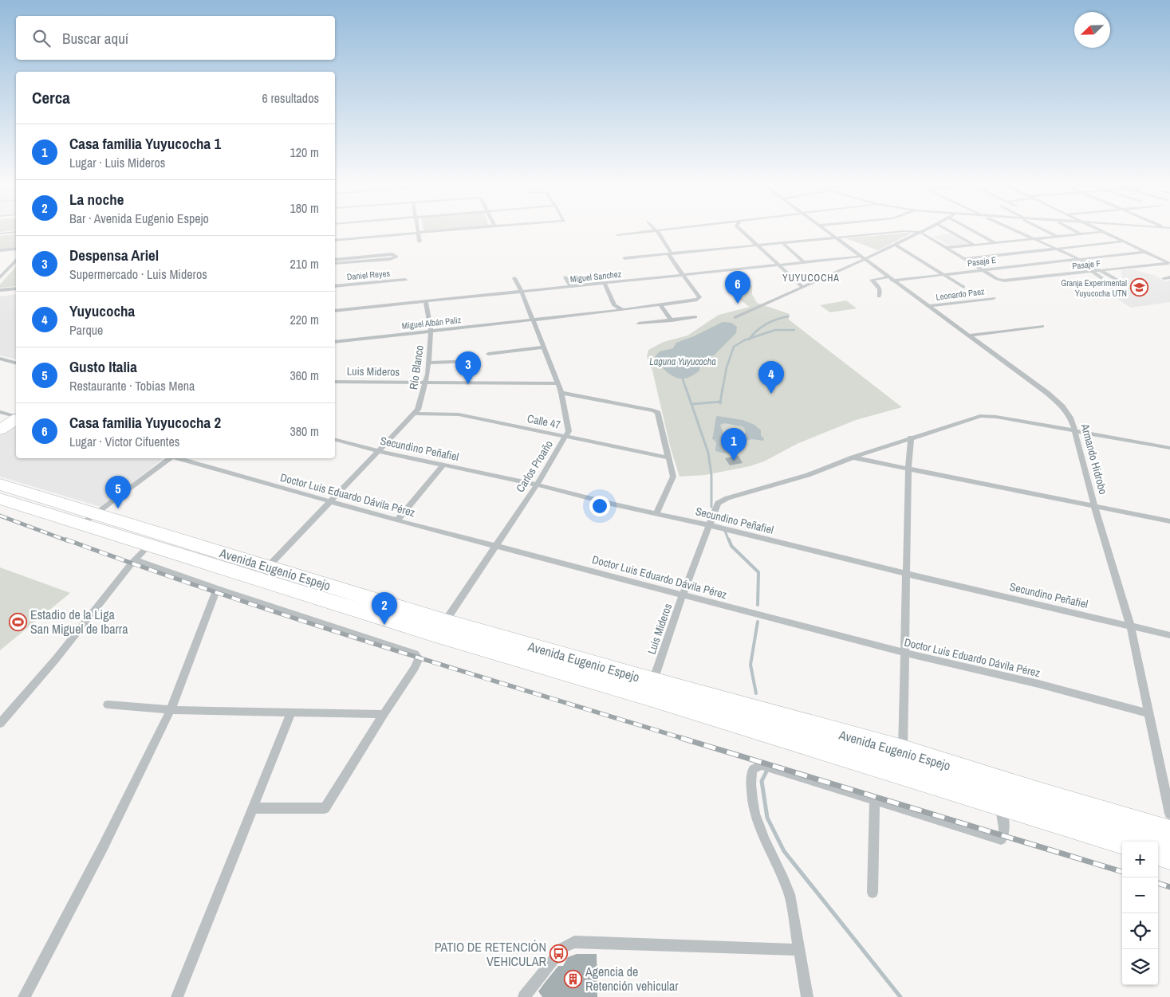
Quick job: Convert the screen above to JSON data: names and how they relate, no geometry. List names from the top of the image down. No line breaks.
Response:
{"streets":{"main road":["Avenida Eugenio Espejo"],"street":["Pasaje E","Pasaje F","Daniel Reyes","Miguel Sanchez","Leonardo Paez","Miguel Albán Paliz","Río Blanco","Luis Mideros","Calle 47","Secundino Peñafiel","Armando Hidrobo","Carlos Proaño","Doctor Luis Eduardo Dávila Pérez"]},"crossings":[["Pasaje E","Armando Hidrobo"],["Miguel Sanchez","Río Blanco"],["Miguel Sanchez","Armando Hidrobo"],["Miguel Sanchez","Carlos Proaño"],["Leonardo Paez","Armando Hidrobo"],["Miguel Albán Paliz","Río Blanco"],["Miguel Albán Paliz","Carlos Proaño"],["Río Blanco","Luis Mideros"],["Río Blanco","Calle 47"],["Río Blanco","Secundino Peñafiel"],["Río Blanco","Doctor Luis Eduardo Dávila Pérez"],["Río Blanco","Avenida Eugenio Espejo"],["Luis Mideros","Secundino Peñafiel"],["Luis Mideros","Armando Hidrobo"],["Luis Mideros","Carlos Proaño"],["Luis Mideros","Doctor Luis Eduardo Dávila Pérez"],["Luis Mideros","Avenida Eugenio Espejo"],["Calle 47","Carlos Proaño"],["Secundino Peñafiel","Armando Hidrobo"],["Secundino Peñafiel","Carlos Proaño"],["Armando Hidrobo","Doctor Luis Eduardo Dávila Pérez"],["Carlos Proaño","Doctor Luis Eduardo Dávila Pérez"],["Carlos Proaño","Avenida Eugenio Espejo"]],"districts":["YUYUCOCHA"],"water":["Laguna Yuyucocha"],"places":{"school or university":["Granja Experimental Yuyucocha UTN"],"sports":["Estadio de la Liga San Miguel de Ibarra"],"bus stop":["PATIO DE RETENCIÓN VEHICULAR"],"building":["Agencia de Retención vehicular"]},"north":"bottom left","page":{"search":"Buscar aquí","heading":["Cerca","6 resultados"],"list":[{"mark":"1","name":"Casa familia Yuyucocha 1","note":"Lugar · Luis Mideros","value":"120 m"},{"mark":"2","name":"La noche","note":"Bar · Avenida Eugenio Espejo","value":"180 m"},{"mark":"3","name":"Despensa Ariel","note":"Supermercado · Luis Mideros","value":"210 m"},{"mark":"4","name":"Yuyucocha","note":"Parque","value":"220 m"},{"mark":"5","name":"Gusto Italia","note":"Restaurante · Tobias Mena","value":"360 m"},{"mark":"6","name":"Casa familia Yuyucocha 2","note":"Lugar · Victor Cifuentes","value":"380 m"}],"pins":["6","3","4","1","5","2"],"map_buttons":["+","−"]}}
